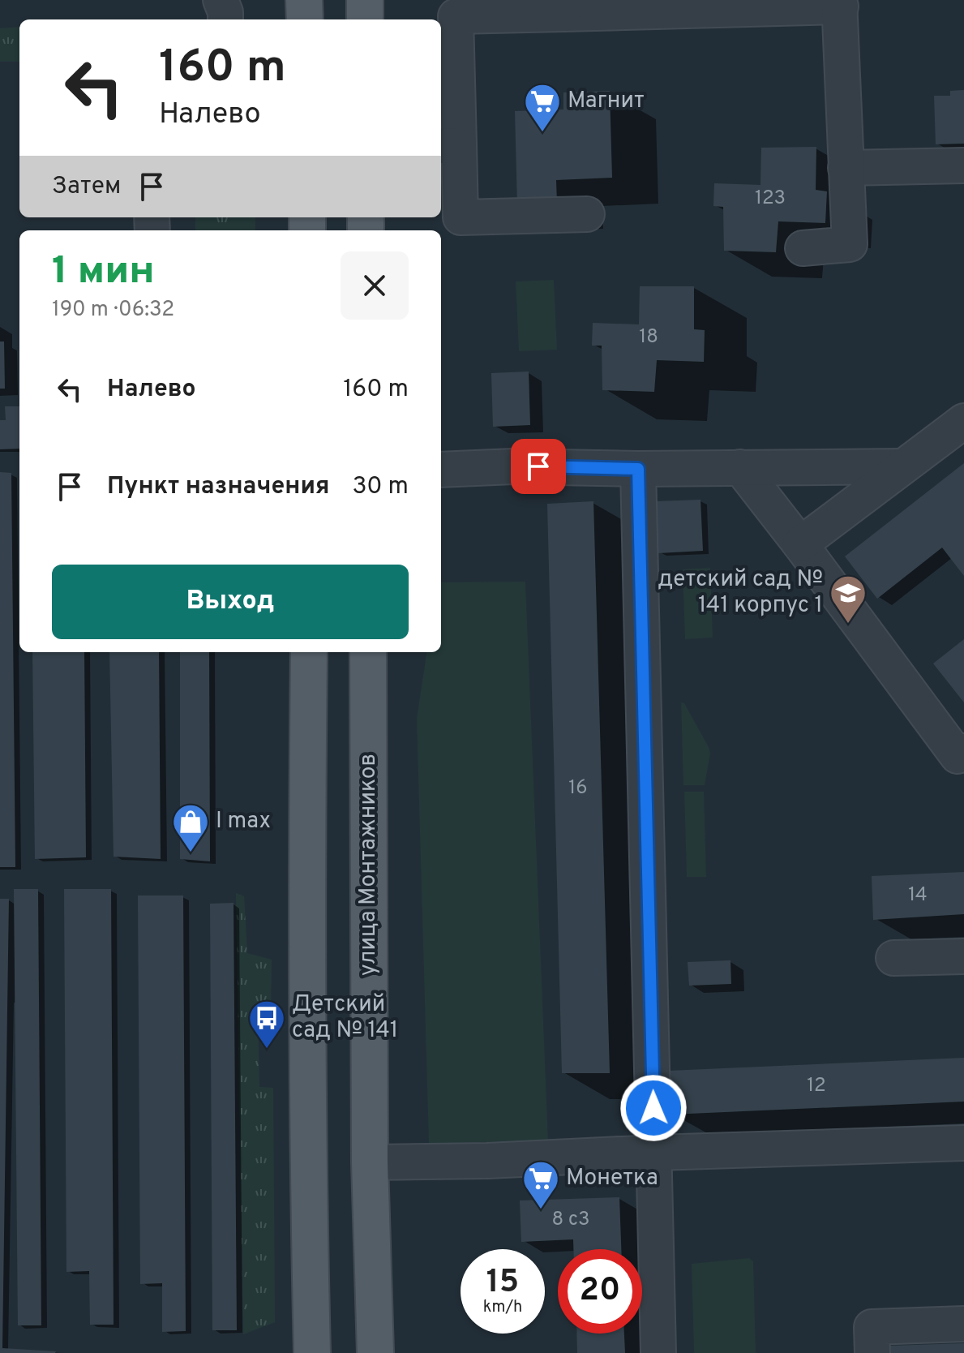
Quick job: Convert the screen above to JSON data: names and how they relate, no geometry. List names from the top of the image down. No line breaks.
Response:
{"streets":{"main road":["улица Монтажников"]},"places":{"supermarket":["Магнит","Монетка"],"school or university":["детский сад № 141 корпус 1"],"shop":["I max"],"bus stop":["Детский сад № 141"]},"house_numbers":["123","18","16","14","12","8 с3"],"page":{"turn":["160 m","Налево"],"then":"Затем","heading":["1 мин","190 m · 06:32"],"list":[{"name":"Налево","value":"160 m"},{"name":"Пункт назначения","value":"30 m"}],"buttons":"Выход","speed":"15 km/h","limit":"20"}}
